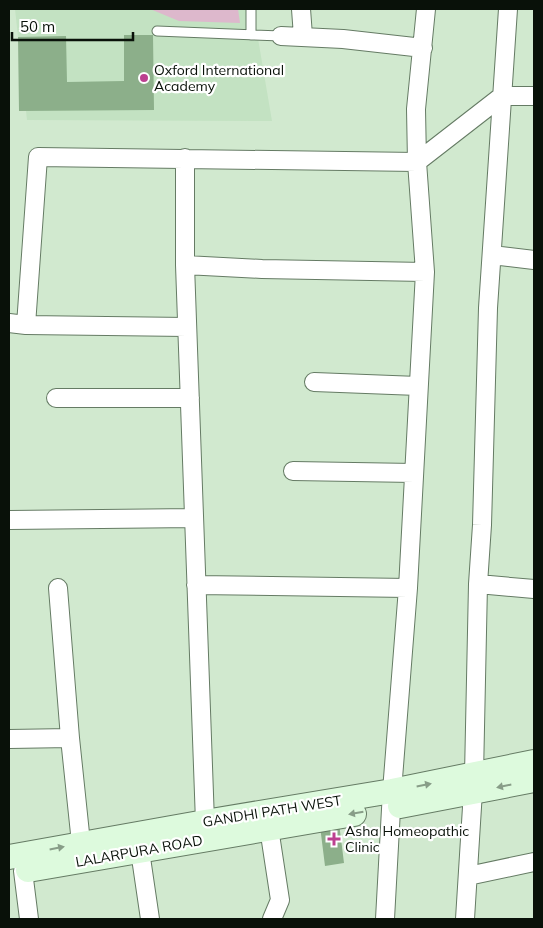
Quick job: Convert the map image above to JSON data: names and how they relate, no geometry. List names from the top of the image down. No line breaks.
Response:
{"streets":{"street":["GANDHI PATH WEST","LALARPURA ROAD"]},"crossings":[["GANDHI PATH WEST","LALARPURA ROAD"]],"places":{"other":["Oxford International Academy"],"health":["Asha Homeopathic Clinic"]},"scale_bar":"50 m"}
